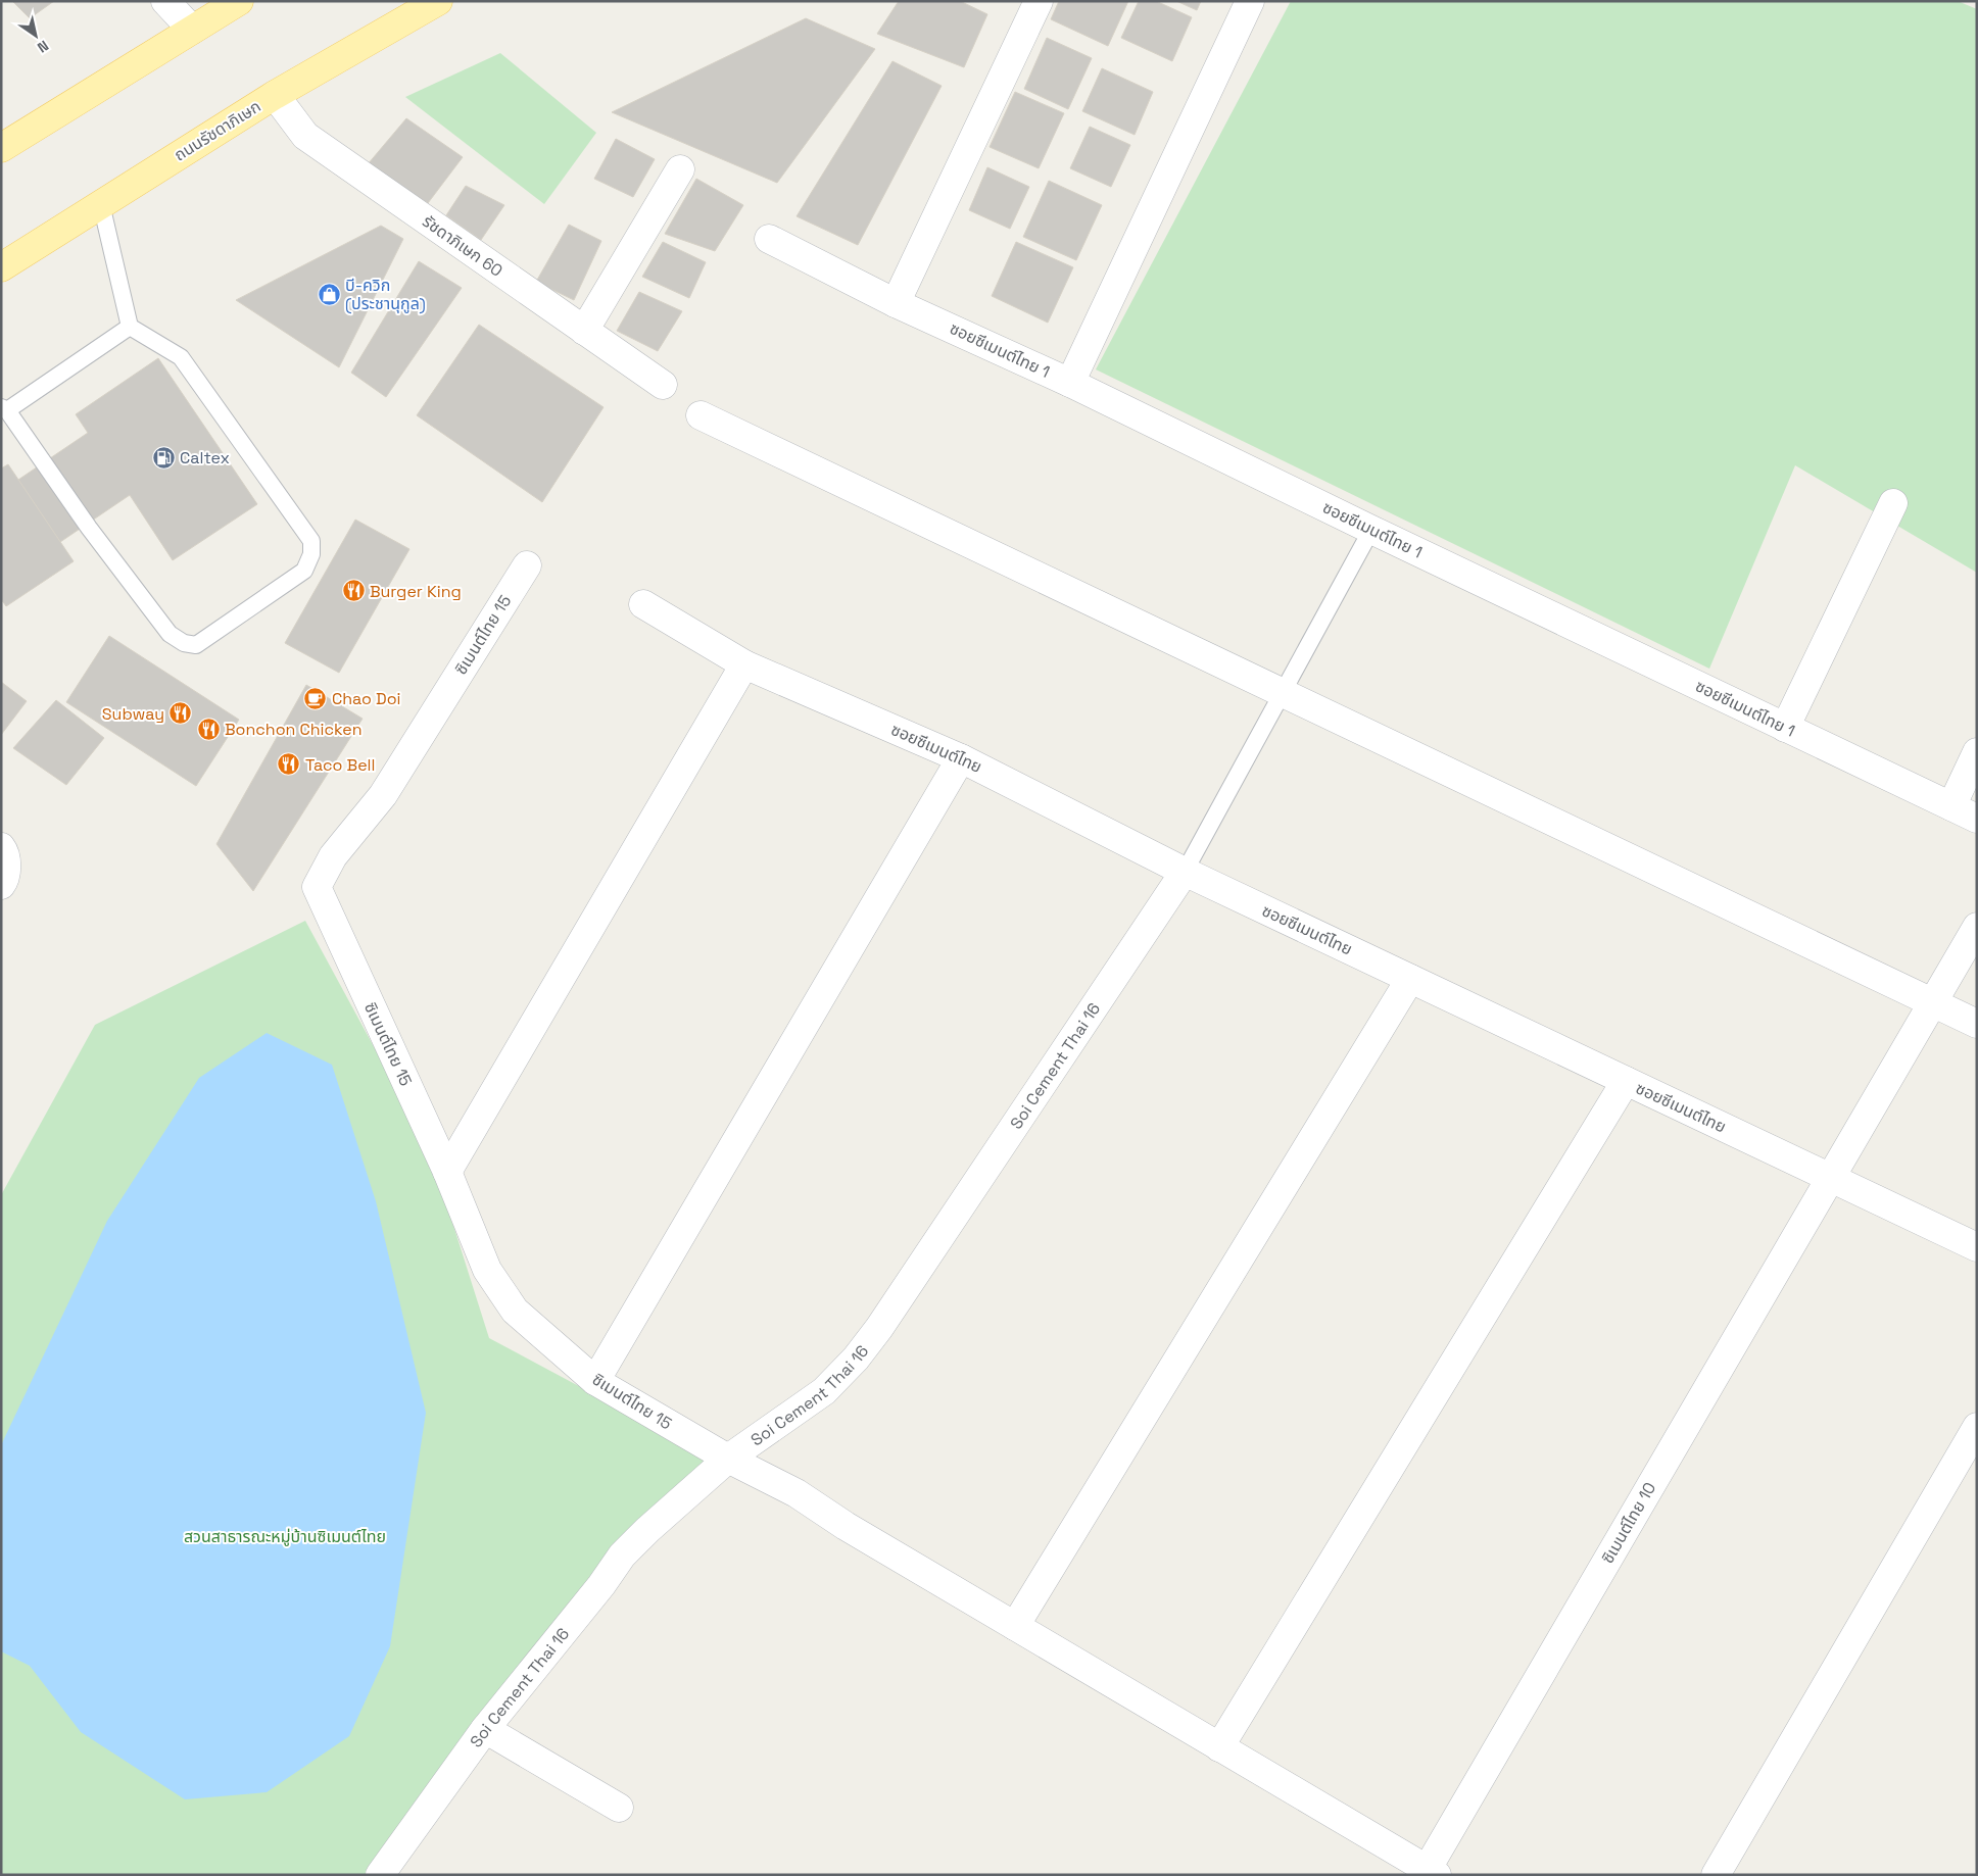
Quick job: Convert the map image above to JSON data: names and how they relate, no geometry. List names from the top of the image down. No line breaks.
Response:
{"streets":{"main road":["ถนนรัชดาภิเษก"],"street":["รัชดาภิเษก 60","ซอยซีเมนต์ไทย 1","ซิเมนต์ไทย 15","ซอยซีเมนต์ไทย","Soi Cement Thai 16","ซิเมนต์ไทย 10"]},"crossings":[["ถนนรัชดาภิเษก","รัชดาภิเษก 60"],["ซิเมนต์ไทย 15","Soi Cement Thai 16"],["ซิเมนต์ไทย 15","ซิเมนต์ไทย 10"],["ซอยซีเมนต์ไทย","Soi Cement Thai 16"],["ซอยซีเมนต์ไทย","ซิเมนต์ไทย 10"]],"parks":["สวนสาธารณะหมู่บ้านซิเมนต์ไทย"],"places":{"shop":["บี-ควิก (ประชานุกูล)"],"fuel station":["Caltex"],"restaurant":["Burger King","Subway","Bonchon Chicken","Taco Bell"],"cafe":["Chao Doi"]},"north":"bottom right"}
